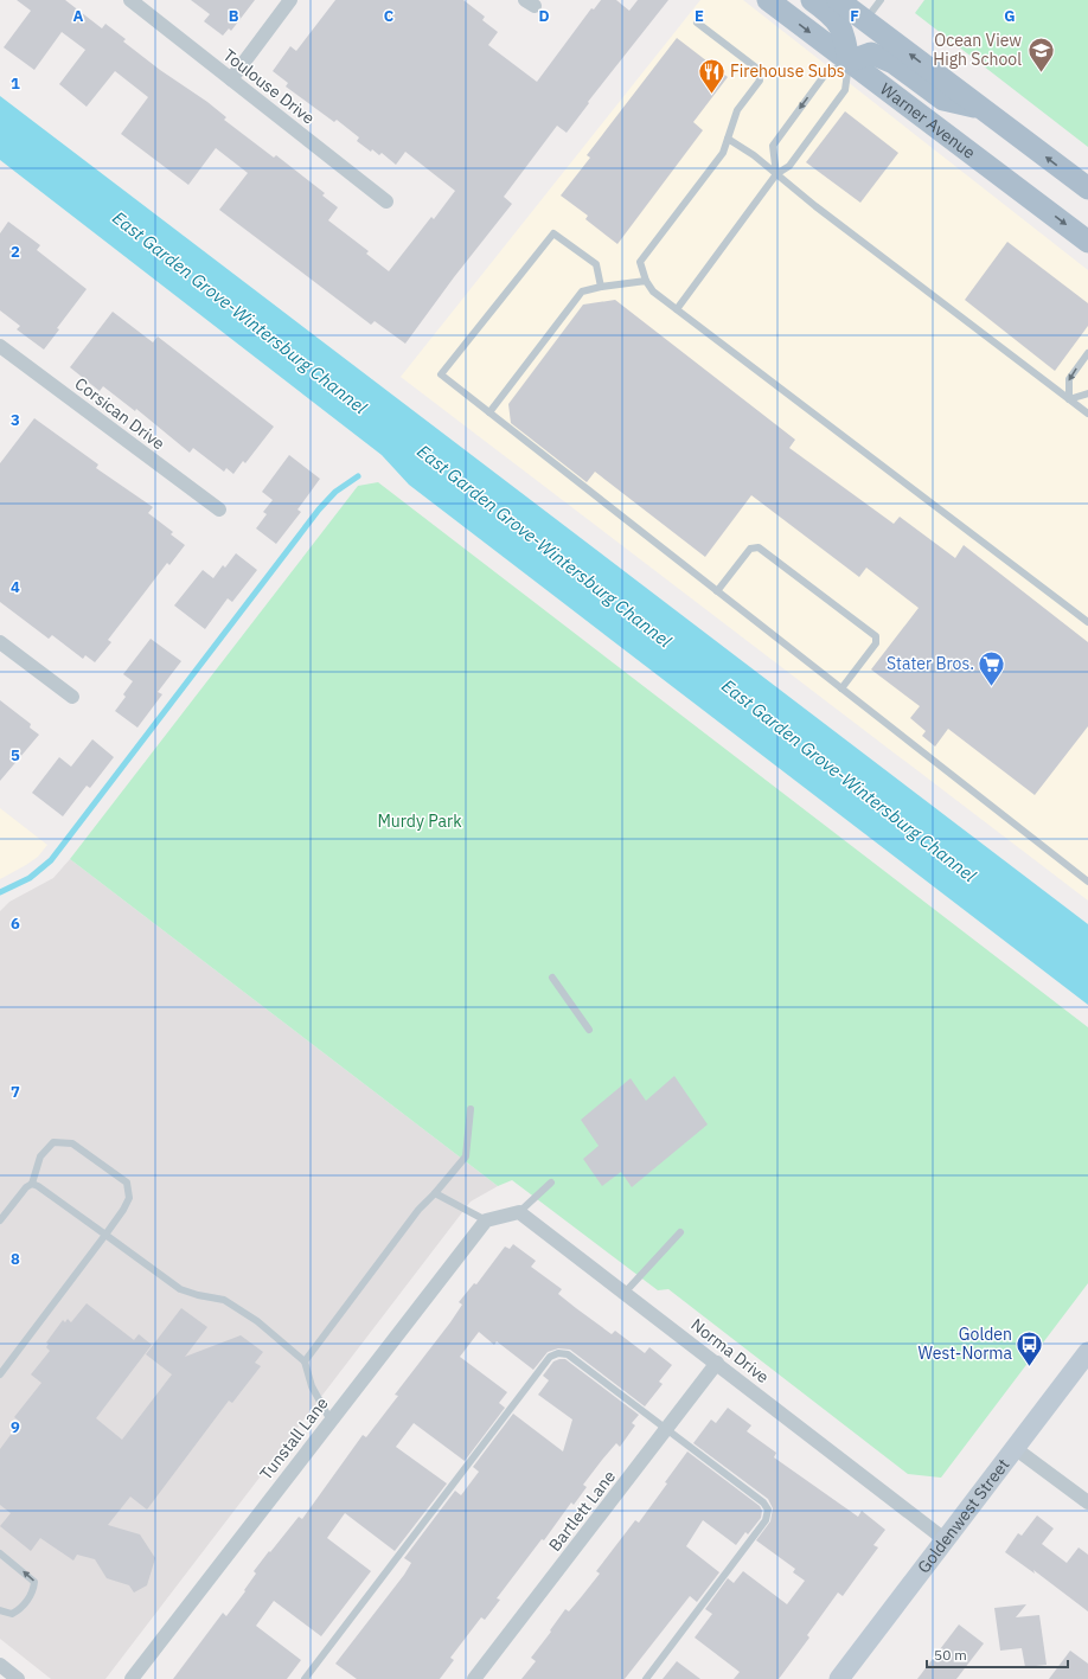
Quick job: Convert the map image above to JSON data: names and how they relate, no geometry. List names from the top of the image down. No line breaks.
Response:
{"streets":{"main road":["Warner Avenue","Goldenwest Street"],"street":["Toulouse Drive","Corsican Drive","Norma Drive","Tunstall Lane","Bartlett Lane"]},"crossings":[["Norma Drive","Bartlett Lane"],["Norma Drive","Goldenwest Street"]],"water":["East Garden Grove-Wintersburg Channel"],"parks":["Murdy Park"],"places":{"school or university":["Ocean View High School"],"restaurant":["Firehouse Subs"],"supermarket":["Stater Bros."],"bus stop":["Golden West-Norma"]},"scale_bar":"50 m","grid":{"columns":["A","B","C","D","E","F","G"],"rows":["1","2","3","4","5","6","7","8","9"]}}
